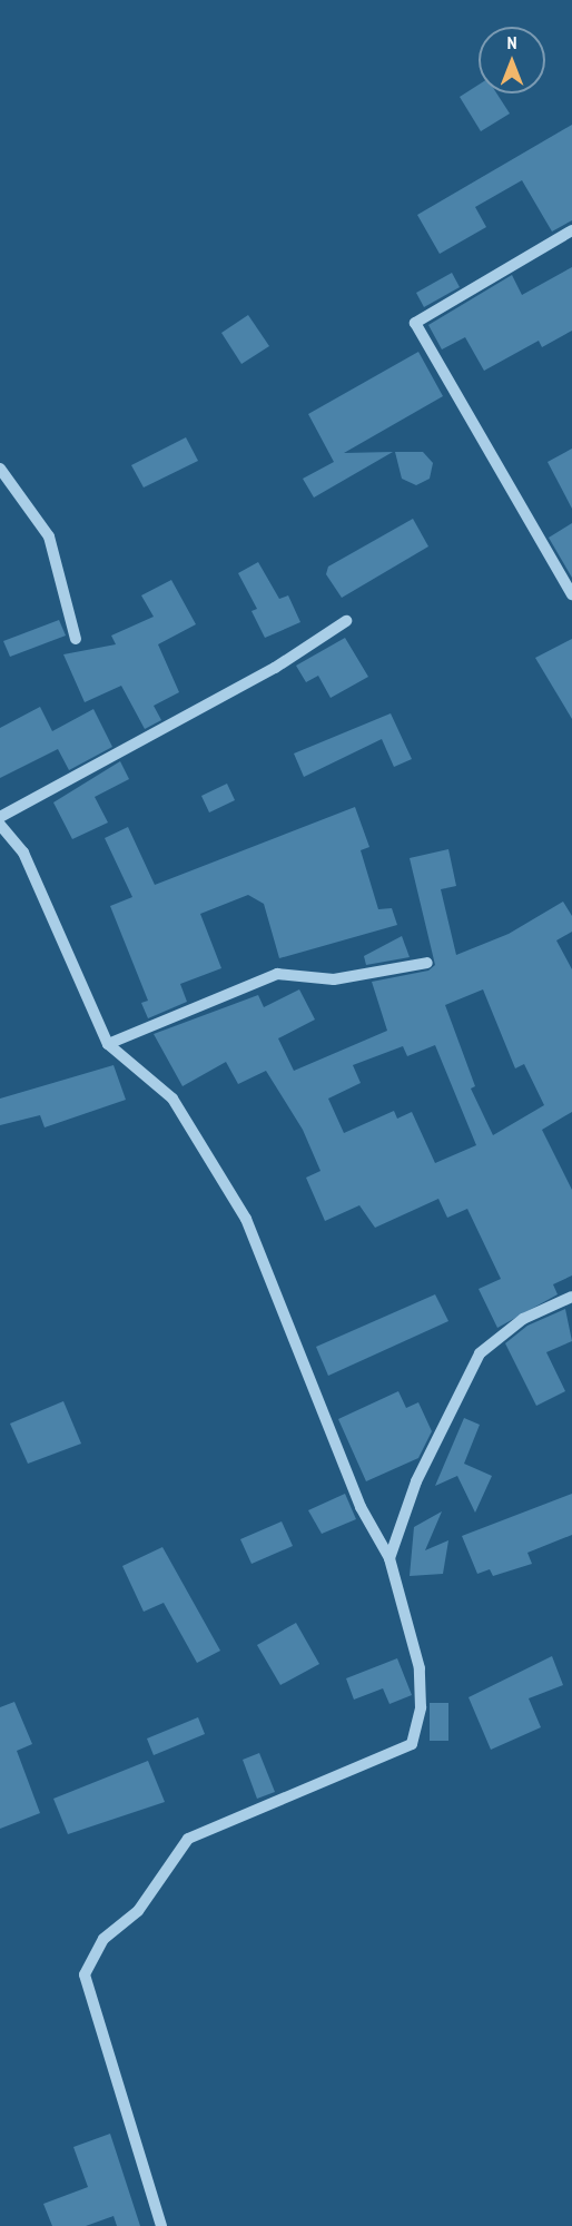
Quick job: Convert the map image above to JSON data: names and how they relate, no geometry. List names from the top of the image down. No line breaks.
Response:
{"north":"top"}
